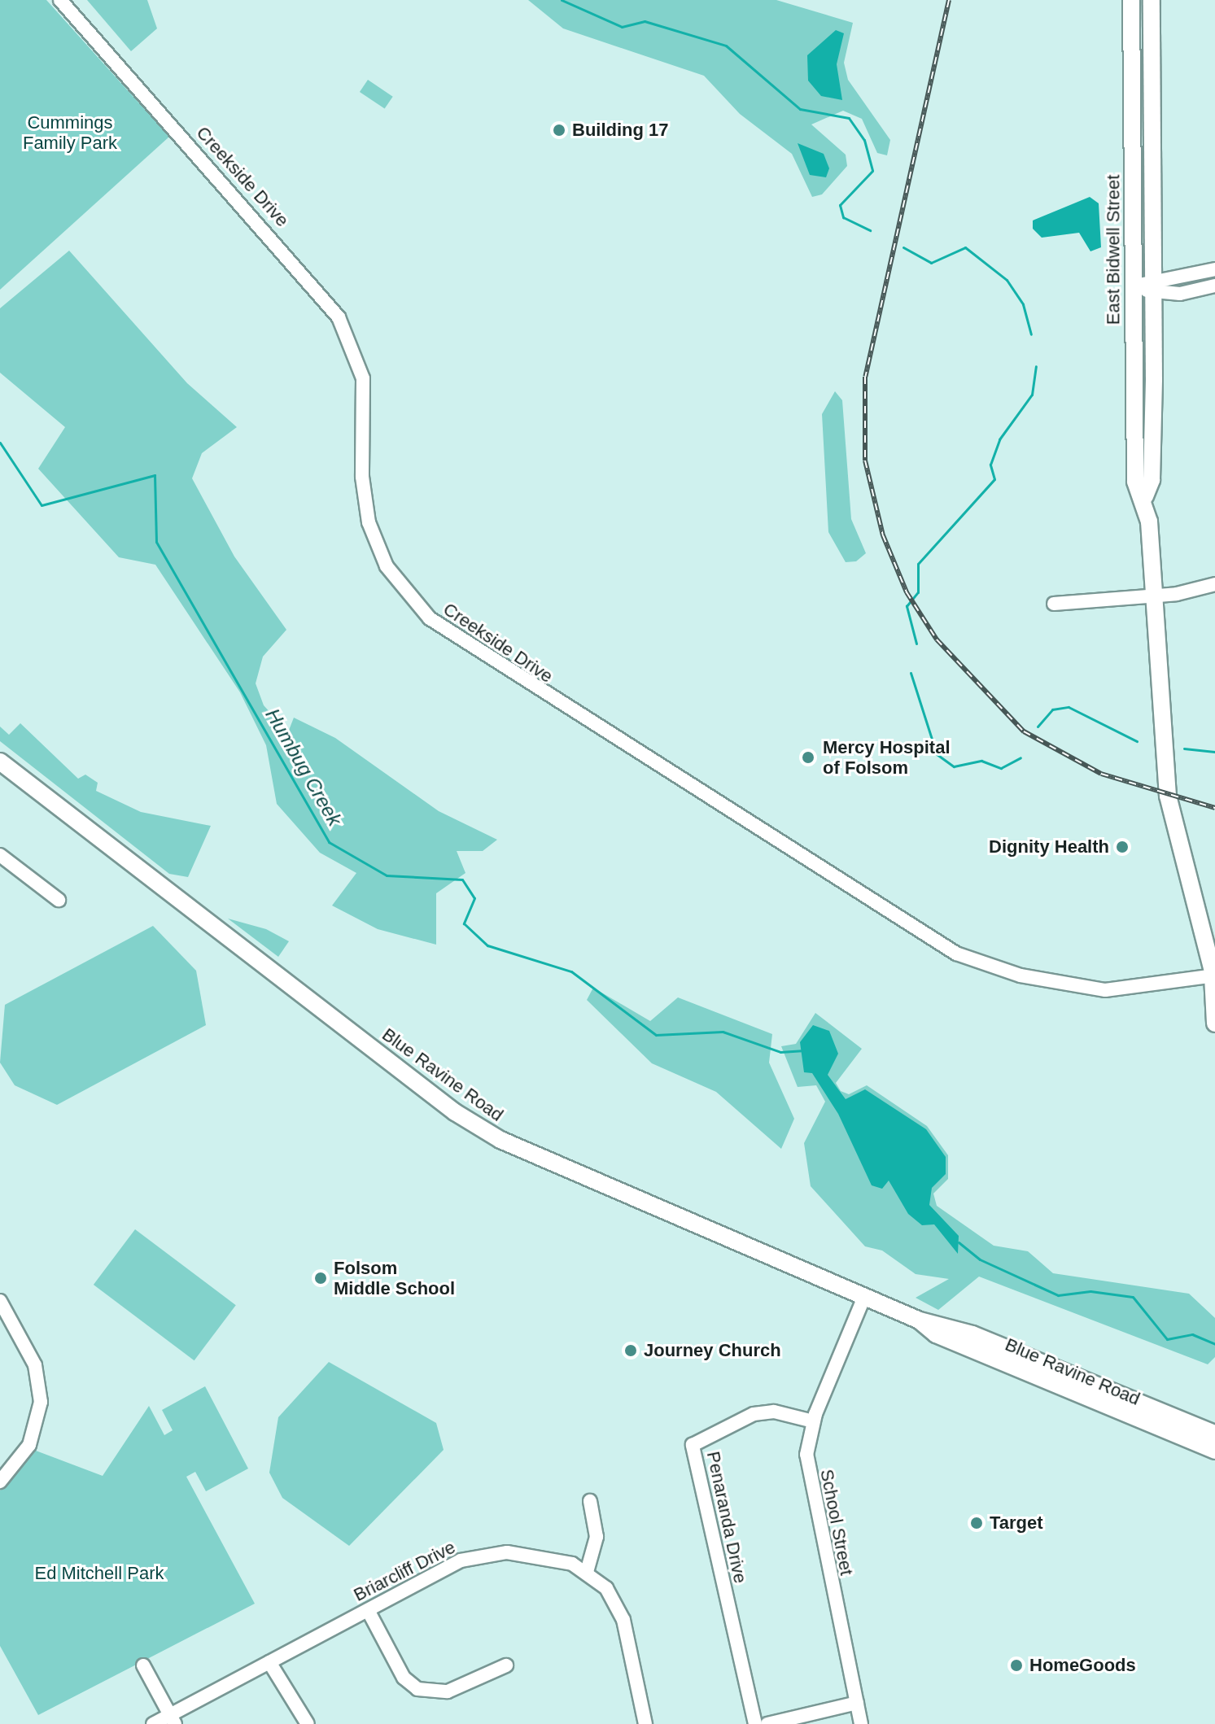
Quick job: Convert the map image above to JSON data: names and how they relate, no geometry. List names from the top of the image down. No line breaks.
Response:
{"streets":{"main road":["East Bidwell Street","Blue Ravine Road"],"street":["Creekside Drive","Penaranda Drive","School Street","Briarcliff Drive"]},"crossings":[["Creekside Drive","East Bidwell Street"],["Blue Ravine Road","School Street"],["Penaranda Drive","School Street"]],"water":["Humbug Creek"],"parks":["Cummings Family Park","Ed Mitchell Park"],"places":["Building 17","Mercy Hospital of Folsom","Dignity Health","Folsom Middle School","Journey Church","Target","HomeGoods"]}
